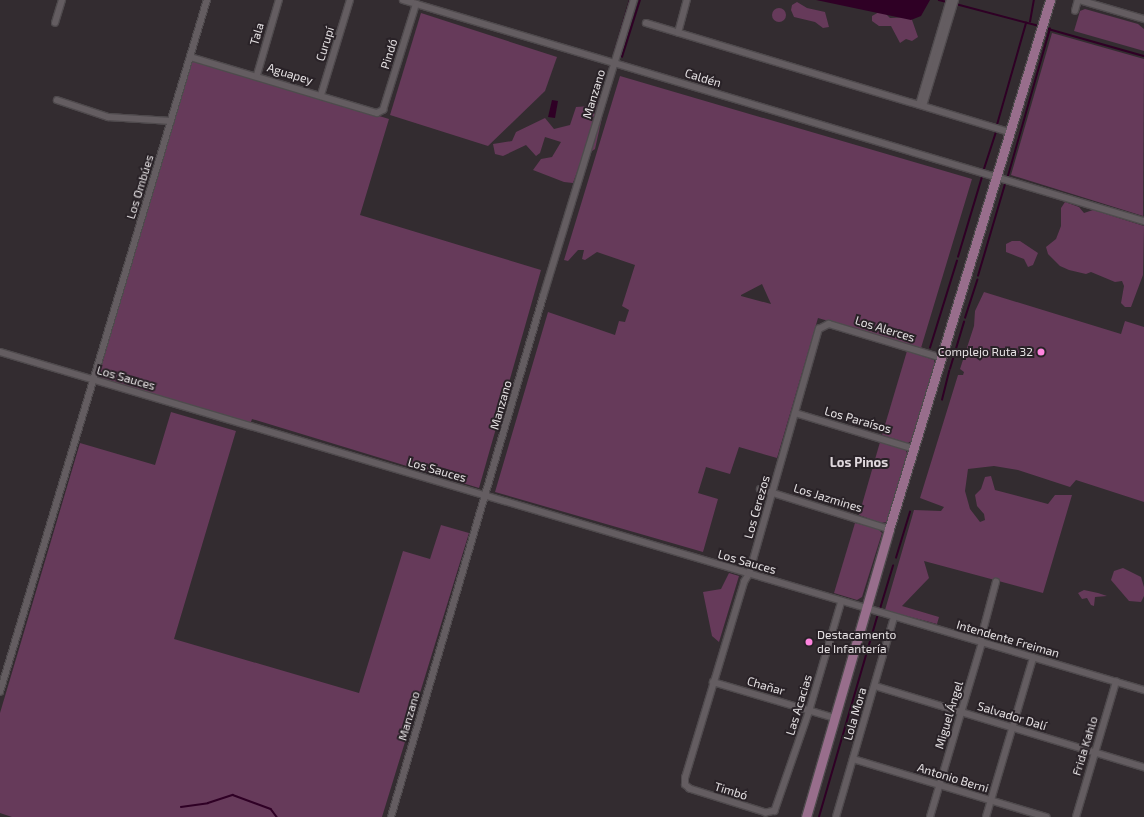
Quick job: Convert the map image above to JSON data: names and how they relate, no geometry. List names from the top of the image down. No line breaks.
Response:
{"streets":{"street":["Tala","Curupí","Pindó","Aguapey","Caldén","Manzano","Los Ombúes","Los Alerces","Los Sauces","Los Paraísos","Los Jazmines","Los Cerezos","Intendente Freiman","Chañar","Las Acacias","Lola Mora","Miguel Ángel","Salvador Dalí","Frida Kahlo","Antonio Berni","Timbó"]},"crossings":[["Tala","Aguapey"],["Curupí","Aguapey"],["Pindó","Aguapey"],["Pindó","Caldén"],["Aguapey","Los Ombúes"],["Caldén","Manzano"],["Manzano","Los Sauces"],["Los Ombúes","Los Sauces"],["Los Alerces","Los Cerezos"],["Los Sauces","Los Cerezos"],["Los Sauces","Intendente Freiman"],["Los Sauces","Las Acacias"],["Los Paraísos","Los Cerezos"],["Los Jazmines","Los Cerezos"],["Los Cerezos","Chañar"],["Los Cerezos","Timbó"],["Intendente Freiman","Lola Mora"],["Intendente Freiman","Miguel Ángel"],["Intendente Freiman","Frida Kahlo"],["Chañar","Las Acacias"],["Las Acacias","Timbó"],["Lola Mora","Salvador Dalí"],["Lola Mora","Antonio Berni"],["Miguel Ángel","Salvador Dalí"],["Miguel Ángel","Antonio Berni"],["Salvador Dalí","Frida Kahlo"]],"districts":["Los Pinos"],"places":["Complejo Ruta 32","Destacamento de Infantería"]}
